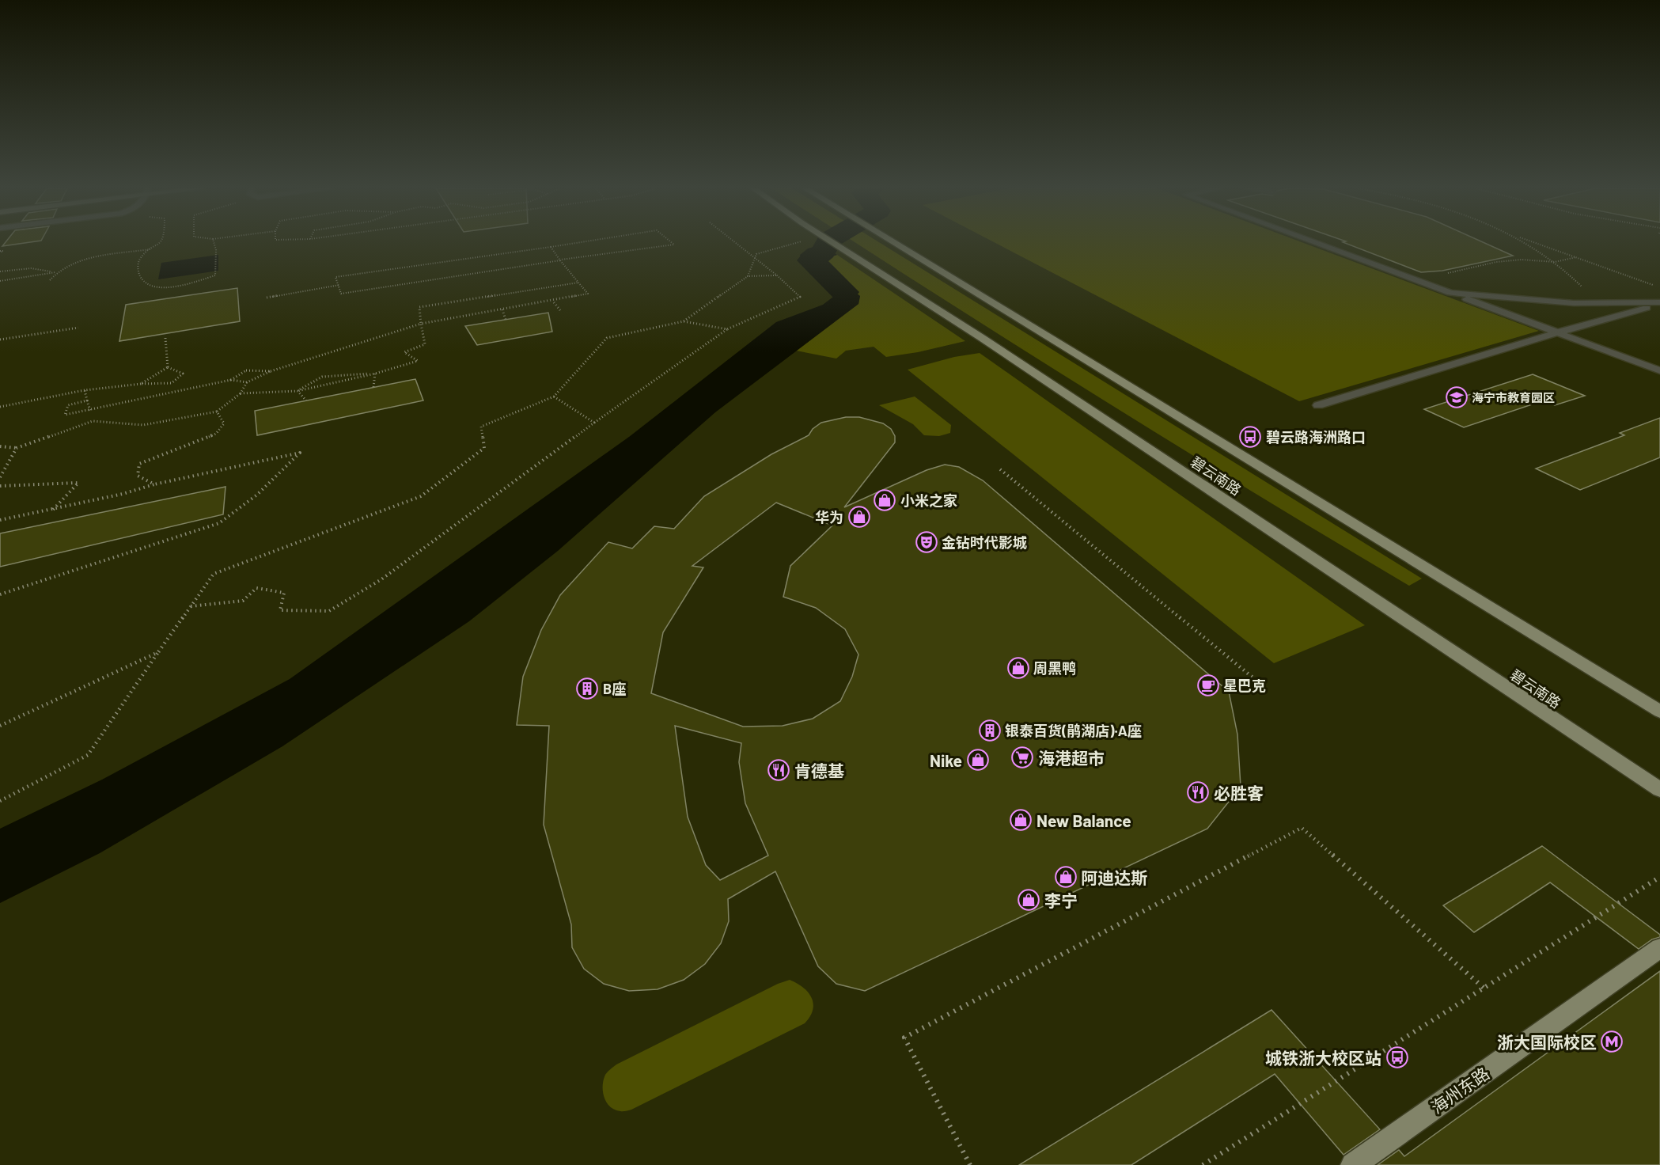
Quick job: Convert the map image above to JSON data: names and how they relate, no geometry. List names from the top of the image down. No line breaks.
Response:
{"streets":{"main road":["碧云南路","海州东路"]},"places":{"school or university":["海宁市教育园区"],"bus stop":["碧云路海洲路口","城铁浙大校区站"],"shop":["小米之家","华为","周黑鸭","Nike","New Balance","阿迪达斯","李宁"],"theatre":["金钻时代影城"],"cafe":["星巴克"],"building":["B座","银泰百货(鹃湖店)·A座"],"supermarket":["海港超市"],"restaurant":["肯德基","必胜客"],"metro station":["浙大国际校区"]}}
